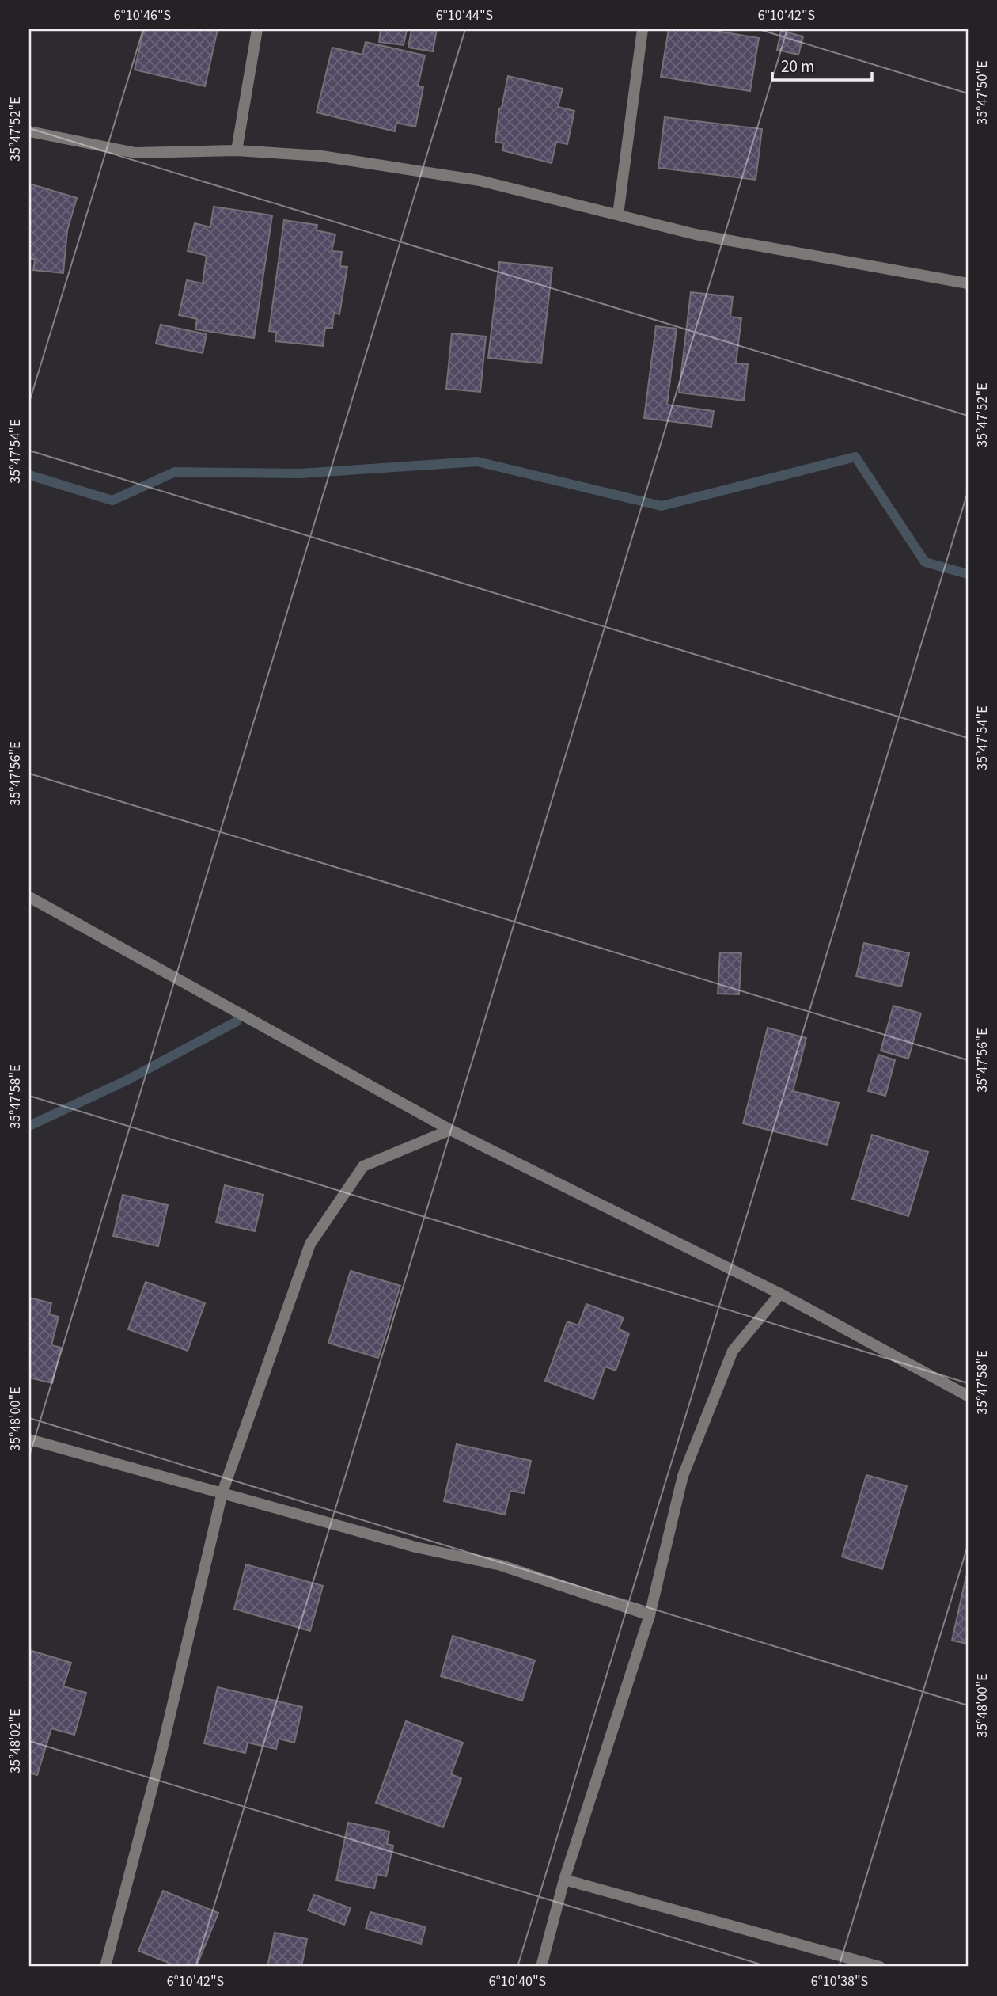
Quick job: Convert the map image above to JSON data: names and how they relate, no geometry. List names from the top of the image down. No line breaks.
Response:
{"scale_bar":"20 m","coordinates":["6°10'46\"S","6°10'44\"S","6°10'42\"S","35°47'50\"E","35°47'52\"E","35°47'54\"E","35°47'56\"E","35°47'58\"E","35°48'00\"E","35°48'02\"E","6°10'40\"S","6°10'38\"S"]}
